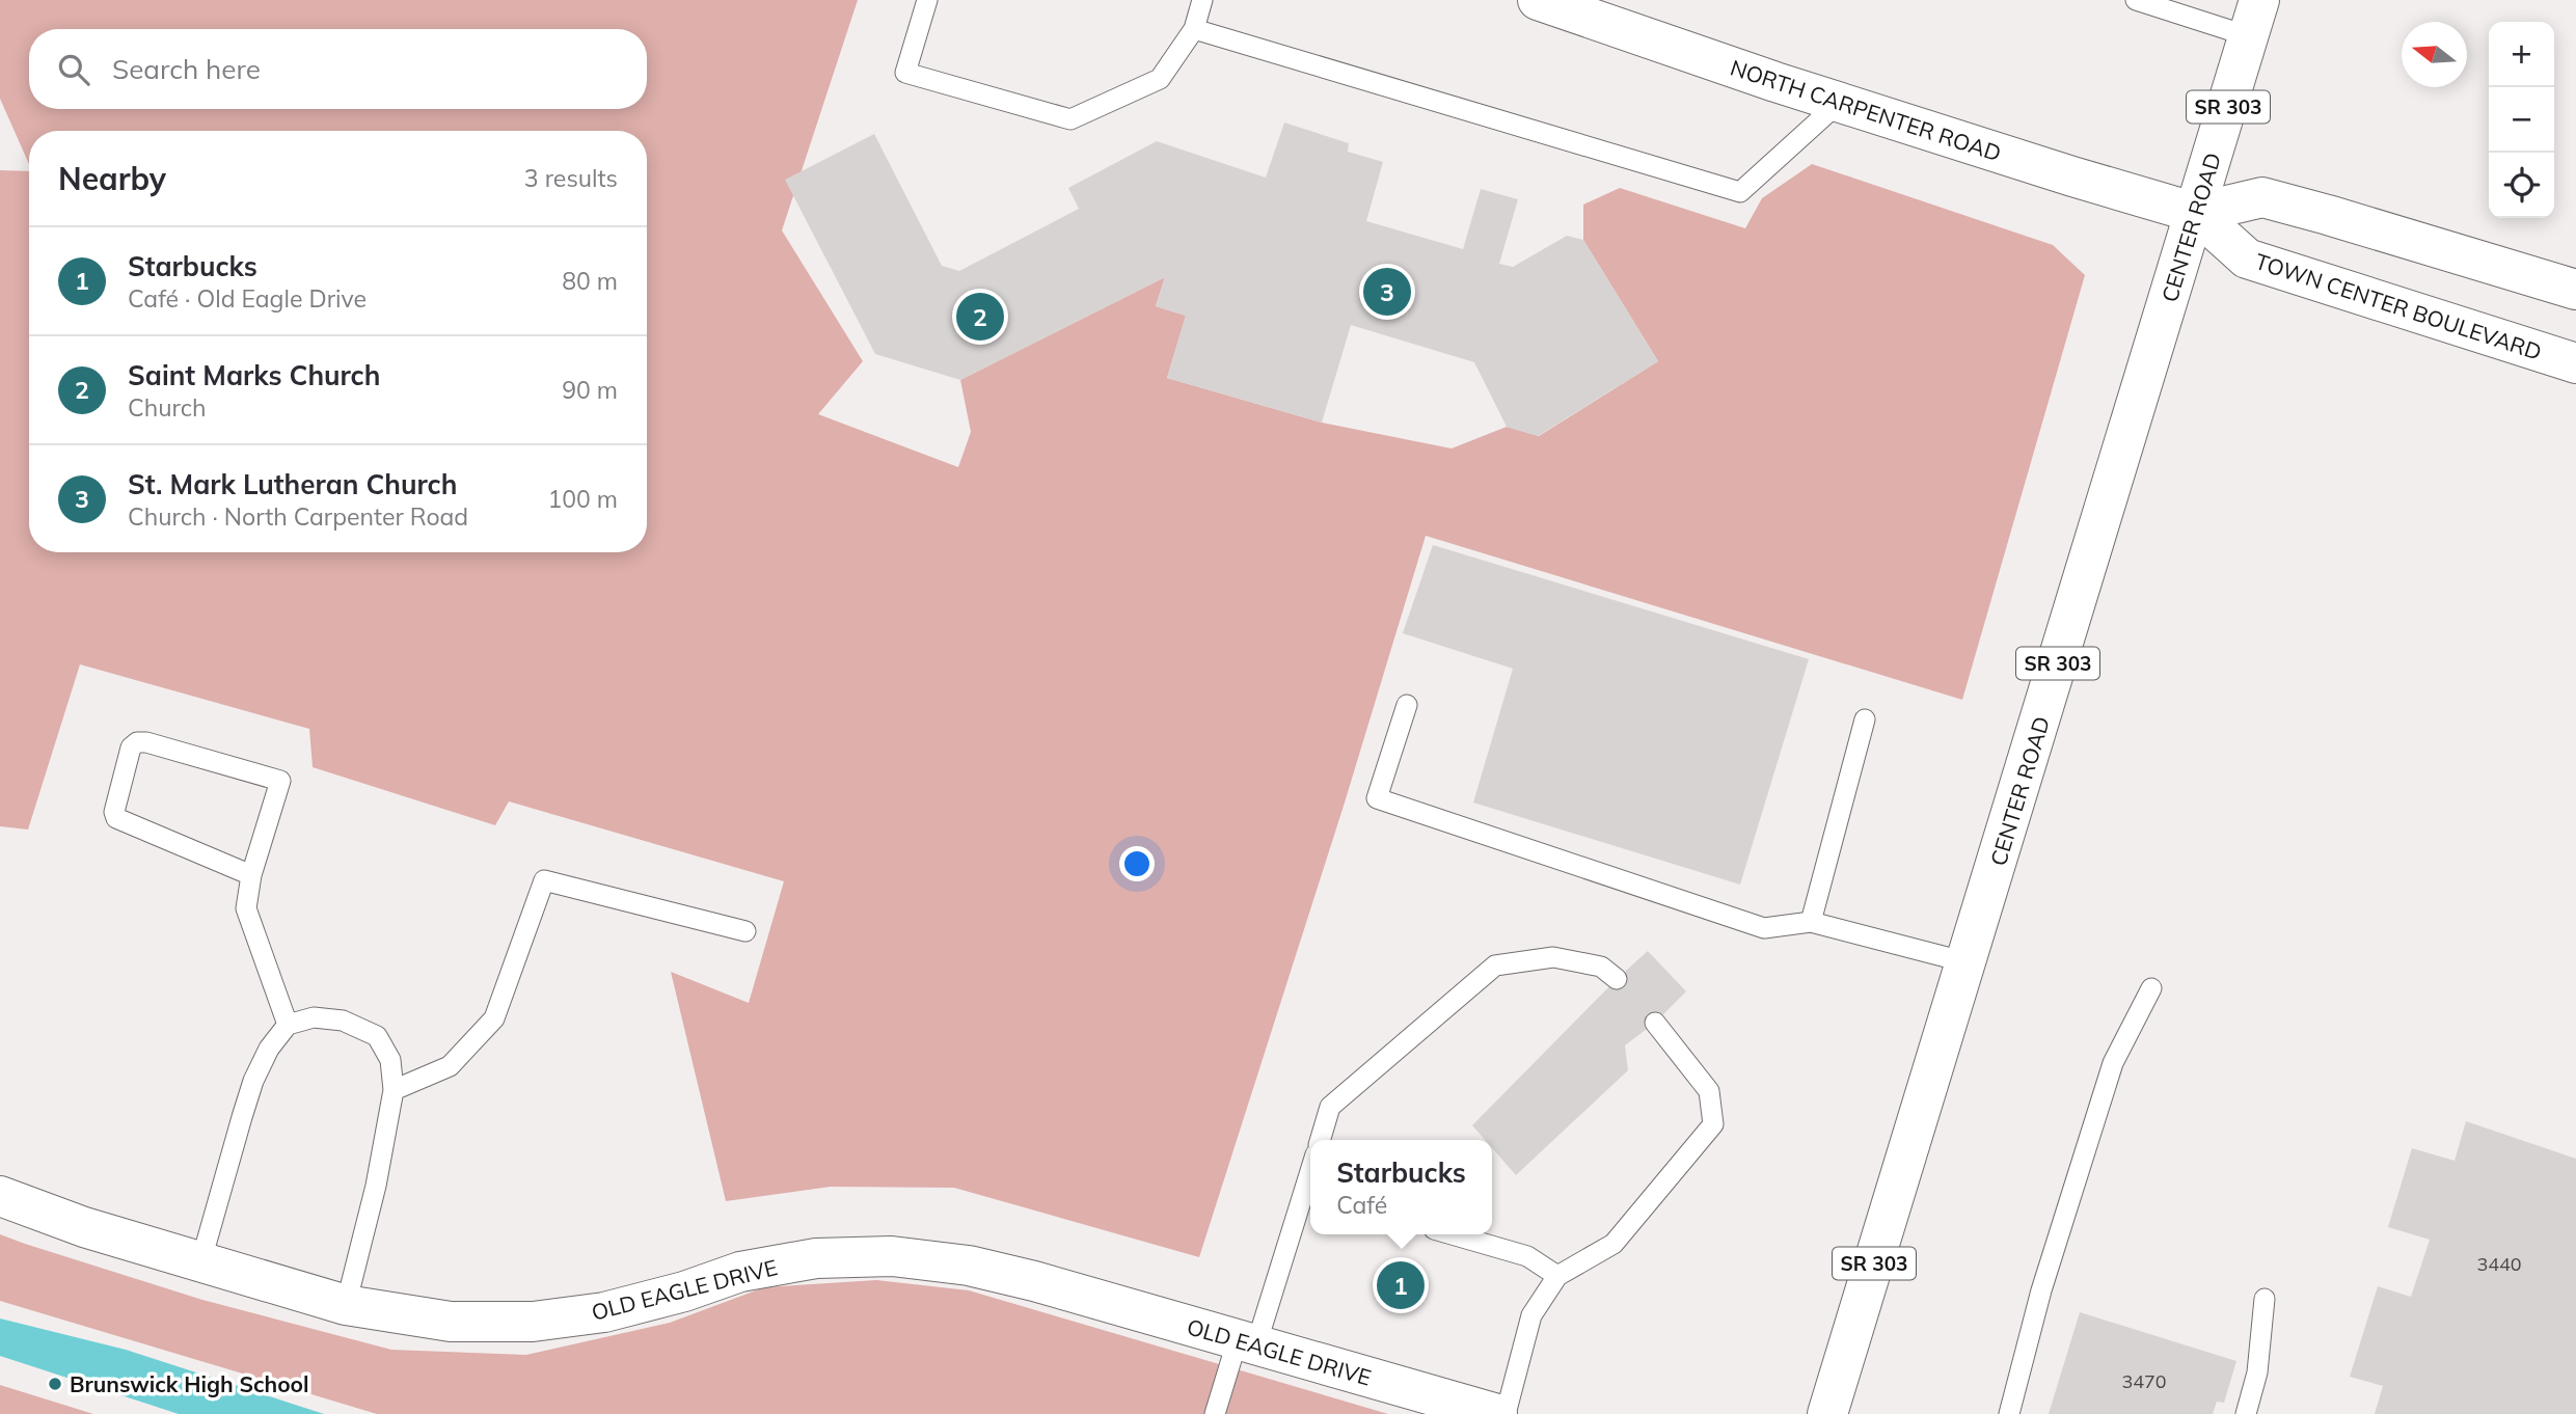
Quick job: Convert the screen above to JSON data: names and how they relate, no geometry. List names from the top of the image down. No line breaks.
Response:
{"streets":{"street":["SR 303","NORTH CARPENTER ROAD","CENTER ROAD","TOWN CENTER BOULEVARD","OLD EAGLE DRIVE"]},"crossings":[["NORTH CARPENTER ROAD","CENTER ROAD"],["NORTH CARPENTER ROAD","TOWN CENTER BOULEVARD"],["CENTER ROAD","TOWN CENTER BOULEVARD"]],"places":["Brunswick High School"],"house_numbers":["3440","3470"],"north":"left","page":{"map_buttons":["+","−"],"search":"Search here","heading":["Nearby","3 results"],"list":[{"mark":"1","name":"Starbucks","note":"Café · Old Eagle Drive","value":"80 m"},{"mark":"2","name":"Saint Marks Church","note":"Church","value":"90 m"},{"mark":"3","name":"St. Mark Lutheran Church","note":"Church · North Carpenter Road","value":"100 m"}],"pins":["3","2","1"],"popup":["Starbucks","Café"]}}
